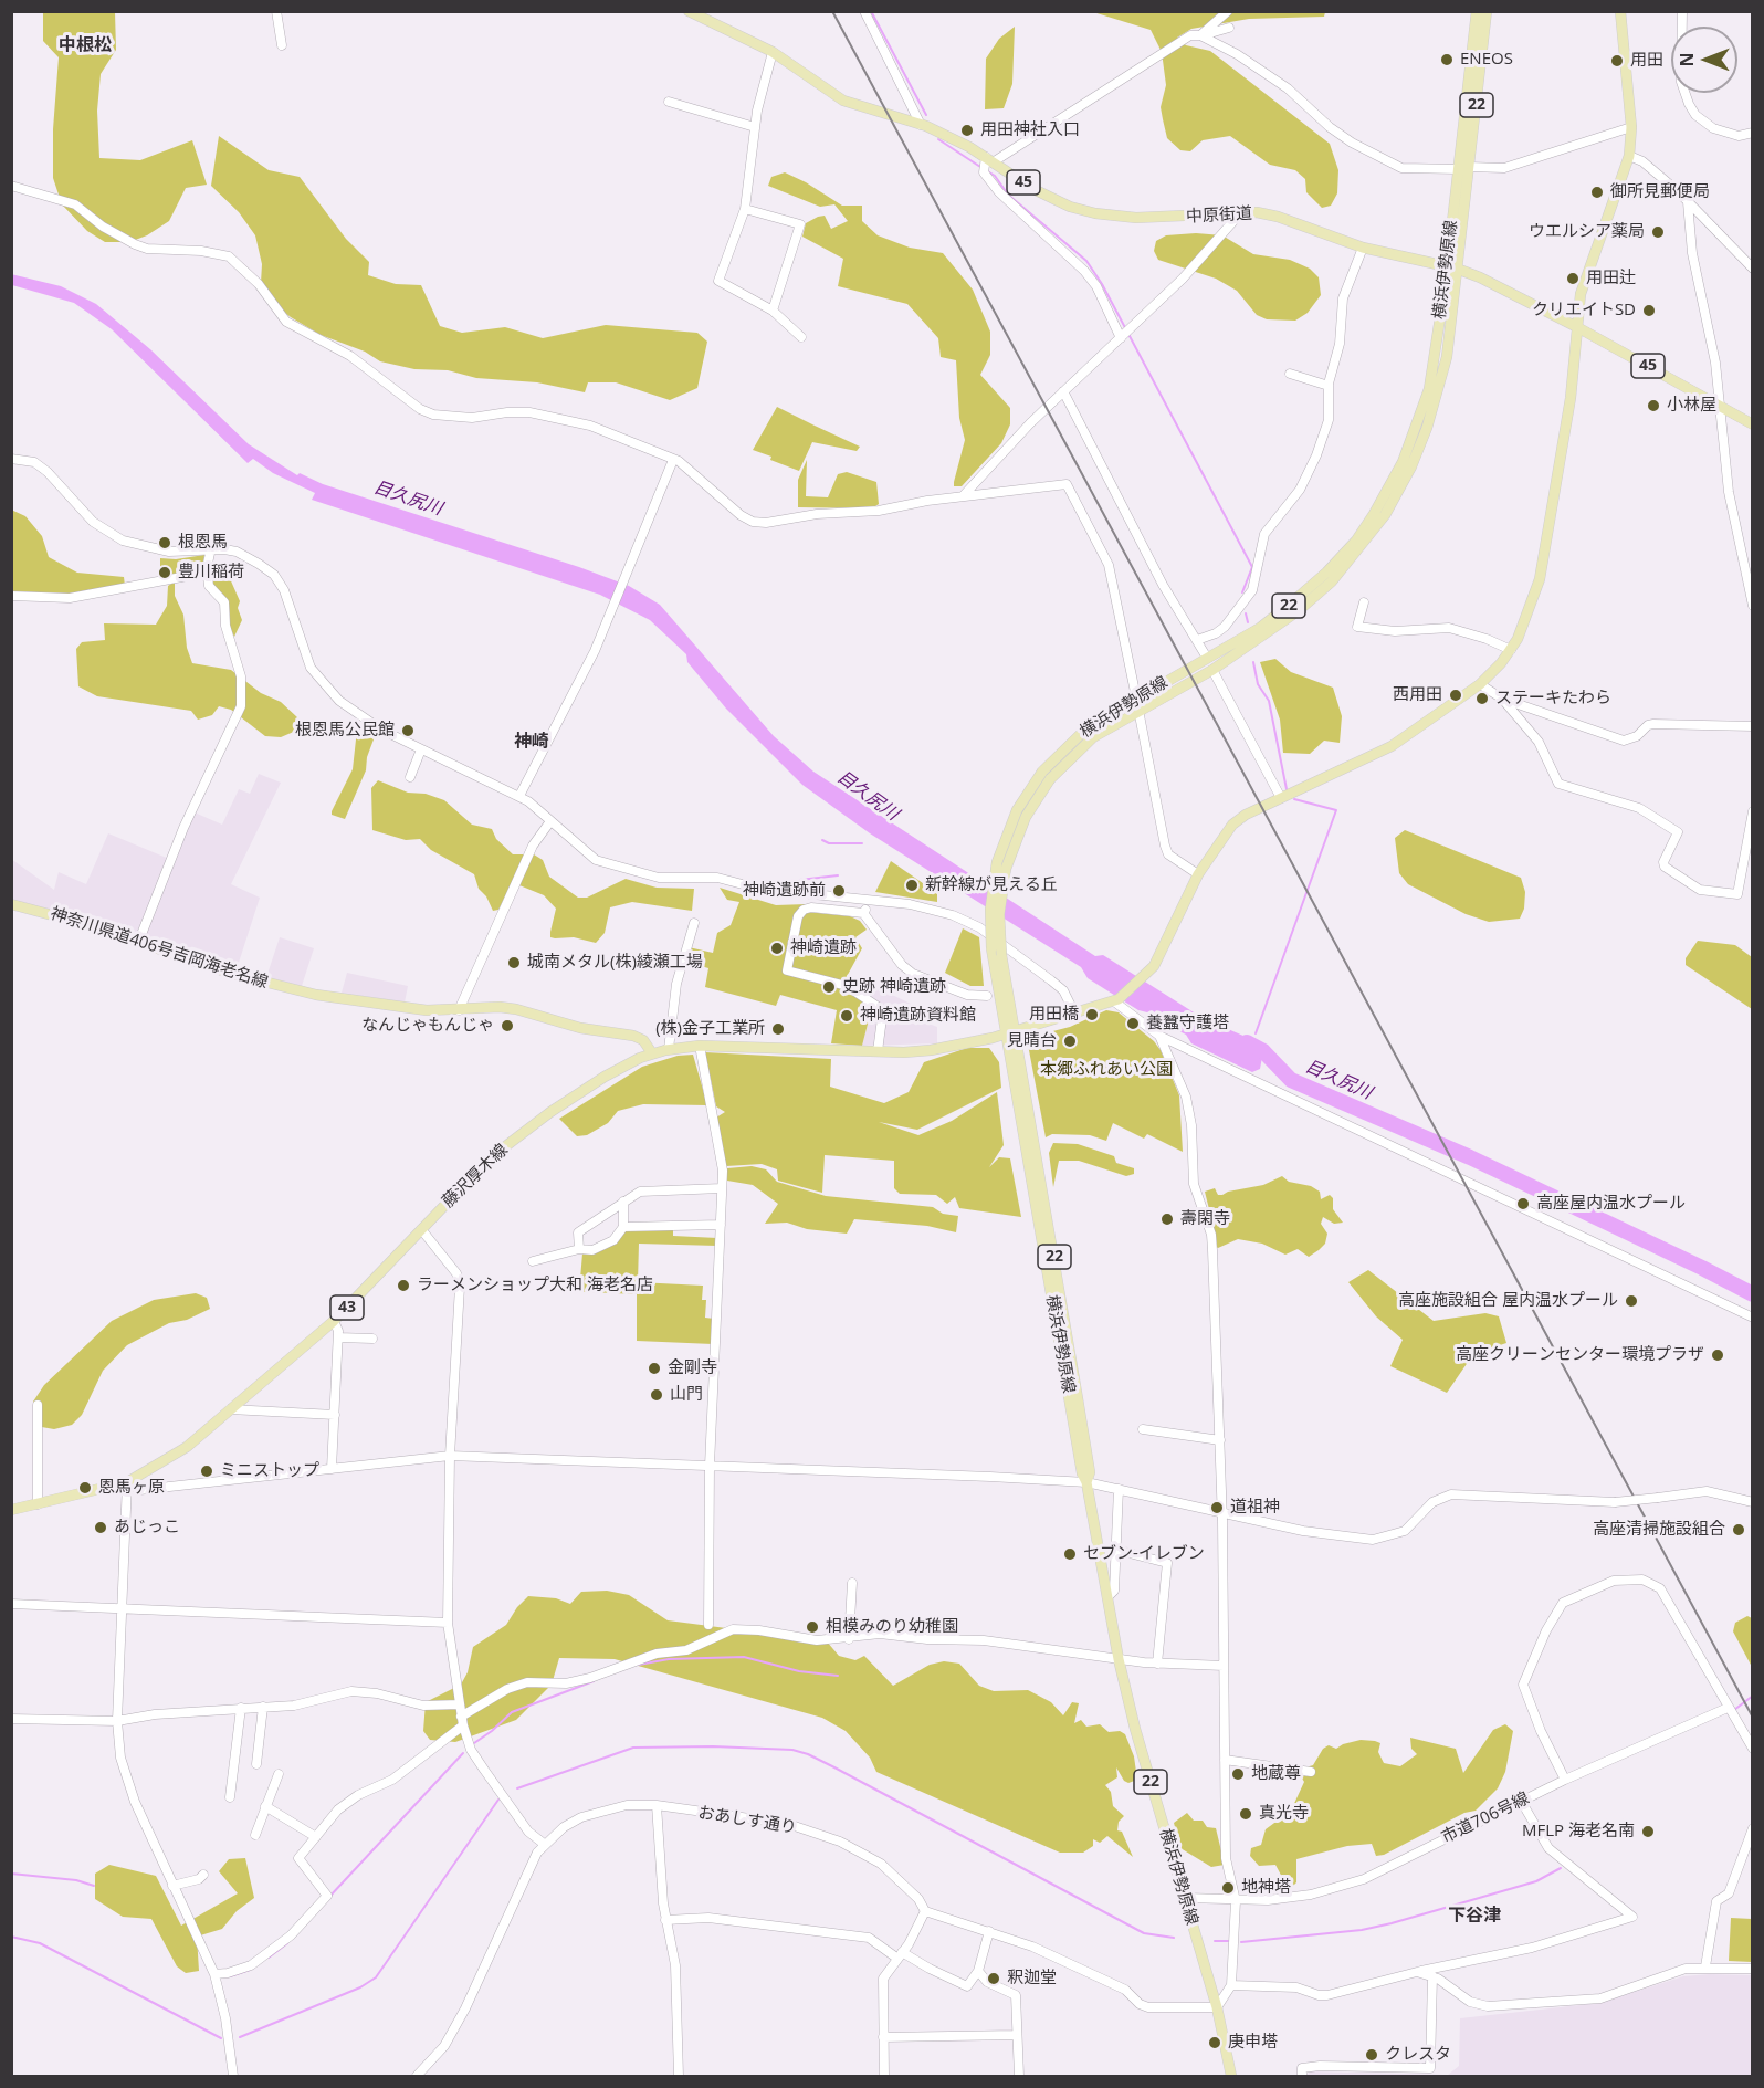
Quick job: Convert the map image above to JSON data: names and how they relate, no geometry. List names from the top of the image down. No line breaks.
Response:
{"streets":{"main road":["22","45","中原街道","横浜伊勢原線","神奈川県道406号吉岡海老名線","藤沢厚木線","43"],"street":["市道706号線","おあしす通り"]},"crossings":[["中原街道","横浜伊勢原線"],["横浜伊勢原線","藤沢厚木線"],["横浜伊勢原線","市道706号線"],["神奈川県道406号吉岡海老名線","藤沢厚木線"]],"districts":["中根松","神崎","下谷津"],"water":["目久尻川"],"parks":["本郷ふれあい公園"],"places":["ENEOS","用田","用田神社入口","御所見郵便局","ウエルシア薬局","用田辻","クリエイトSD","小林屋","根恩馬","豊川稲荷","西用田","ステーキたわら","根恩馬公民館","新幹線が見える丘","神崎遺跡前","神崎遺跡","城南メタル(株)綾瀬工場","史跡 神崎遺跡","用田橋","神崎遺跡資料館","養蠶守護塔","なんじゃもんじゃ","(株)金子工業所","見晴台","高座屋内温水プール","壽閑寺","ラーメンショップ大和 海老名店","高座施設組合 屋内温水プール","高座クリーンセンター環境プラザ","金剛寺","山門","ミニストップ","恩馬ヶ原","道祖神","あじっこ","高座清掃施設組合","セブン-イレブン","相模みのり幼稚園","地蔵尊","真光寺","MFLP 海老名南","地神塔","釈迦堂","庚申塔","クレスタ"],"north":"left"}
